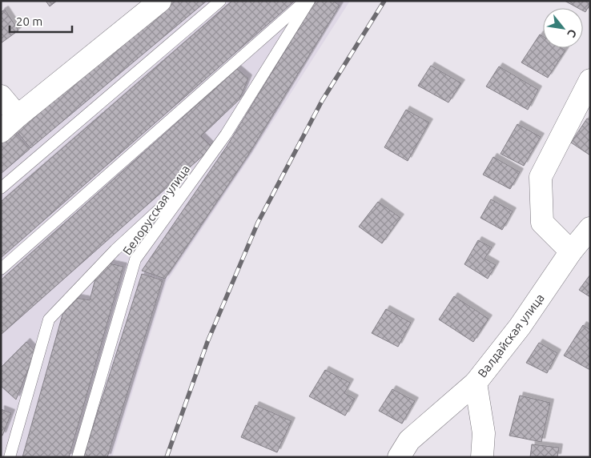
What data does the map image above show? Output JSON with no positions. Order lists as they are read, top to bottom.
{
  "streets": {
    "street": ["Валдайская улица"],
    "lane": ["Белорусская улица"]
  },
  "scale_bar": "20 m",
  "north": "bottom right"
}
